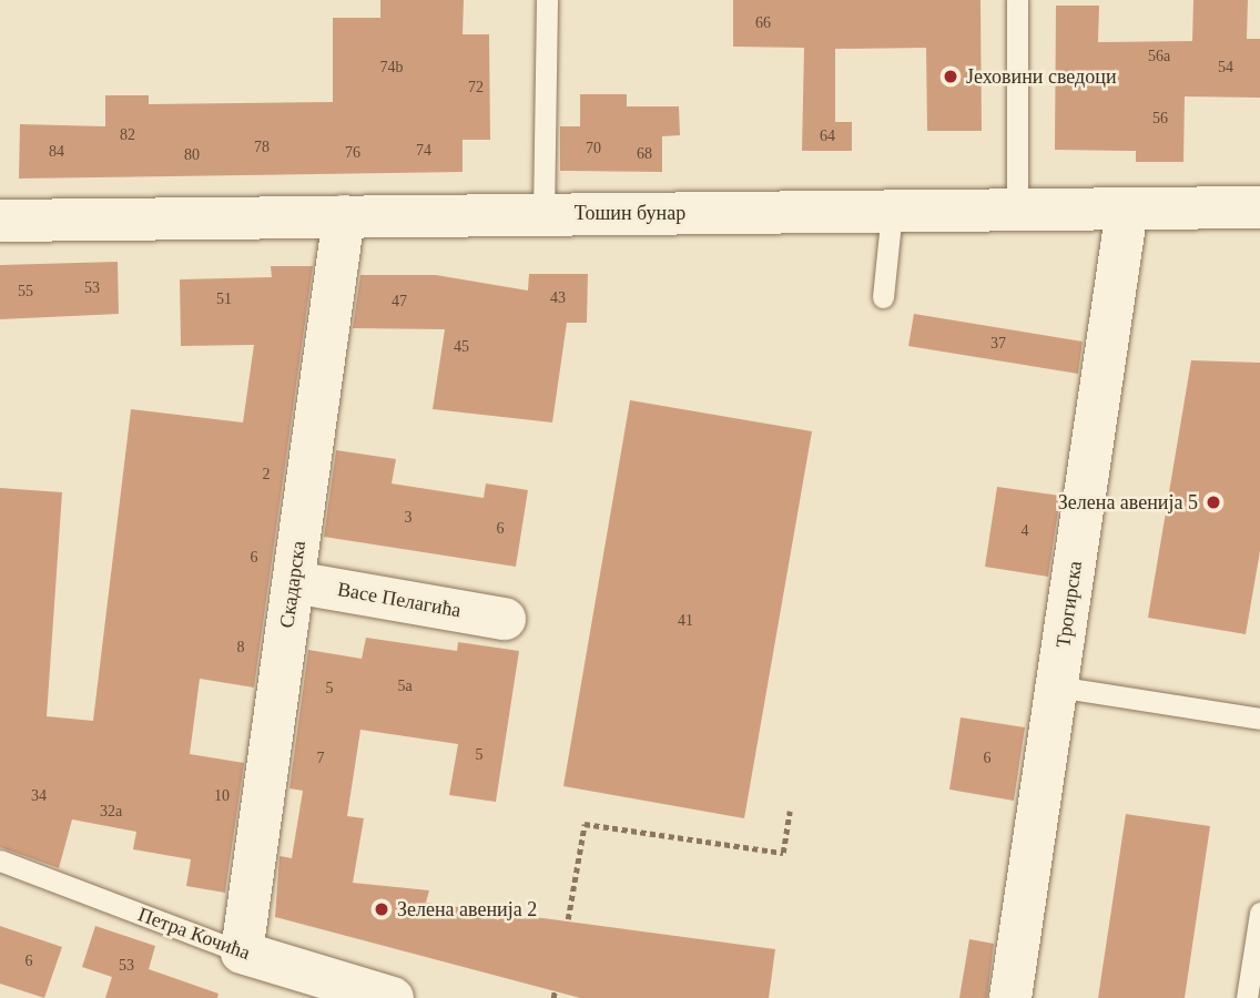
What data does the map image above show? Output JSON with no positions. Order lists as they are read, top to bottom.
{
  "streets": {
    "street": [
      "Тошин бунар",
      "Скадарска",
      "Васе Пелагића",
      "Трогирска",
      "Петра Кочића"
    ]
  },
  "crossings": [
    ["Тошин бунар", "Скадарска"],
    ["Тошин бунар", "Трогирска"],
    ["Скадарска", "Васе Пелагића"],
    ["Скадарска", "Петра Кочића"]
  ],
  "places": ["Јеховини сведоци", "Зелена авенија 5", "Зелена авенија 2"],
  "house_numbers": [
    "66",
    "56a",
    "74b",
    "54",
    "72",
    "56",
    "82",
    "64",
    "78",
    "70",
    "74",
    "84",
    "76",
    "68",
    "80",
    "53",
    "55",
    "43",
    "51",
    "47",
    "37",
    "45",
    "2",
    "3",
    "6",
    "4",
    "6",
    "41",
    "8",
    "5a",
    "5",
    "5",
    "7",
    "6",
    "34",
    "10",
    "32a",
    "6",
    "53"
  ]
}
